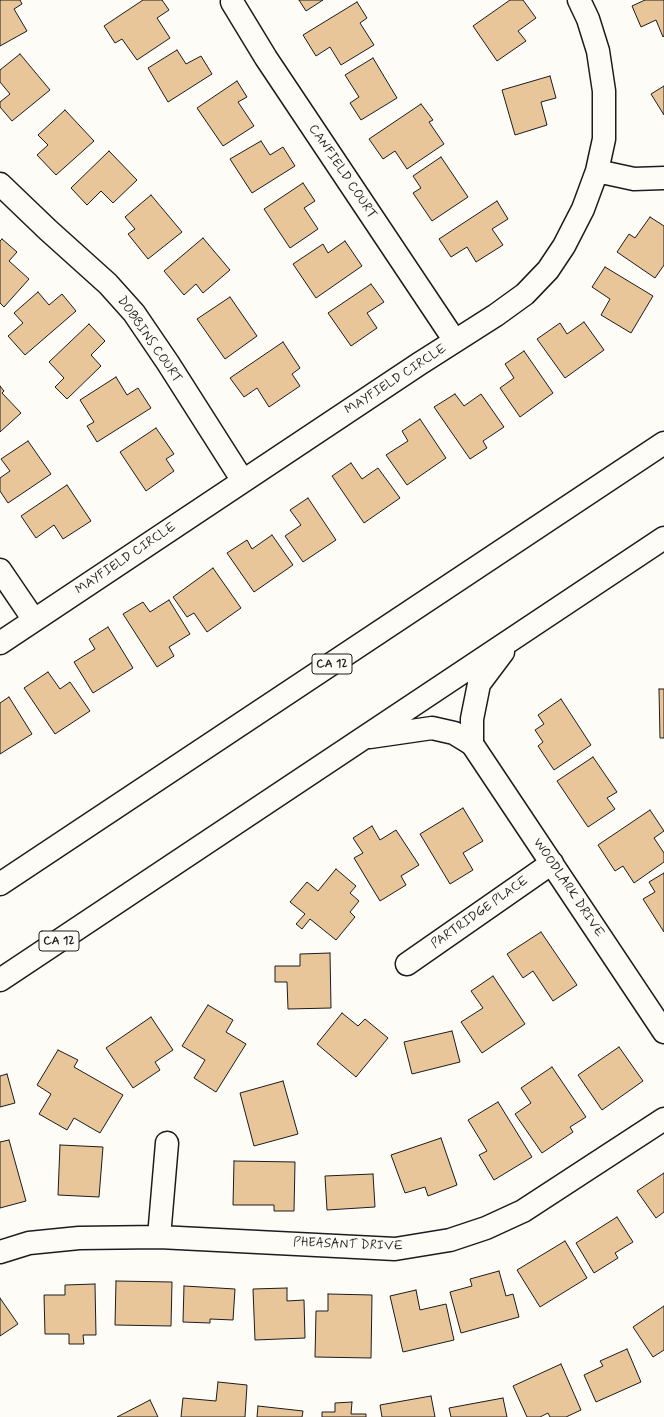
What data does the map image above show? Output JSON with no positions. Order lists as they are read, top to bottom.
{
  "streets": {
    "main road": [
      "CANFIELD COURT",
      "DOBBINS COURT",
      "MAYFIELD CIRCLE",
      "CA 12",
      "WOODLARK DRIVE",
      "PARTRIDGE PLACE",
      "PHEASANT DRIVE"
    ]
  },
  "crossings": [
    ["CANFIELD COURT", "MAYFIELD CIRCLE"],
    ["DOBBINS COURT", "MAYFIELD CIRCLE"],
    ["WOODLARK DRIVE", "PARTRIDGE PLACE"]
  ]
}
